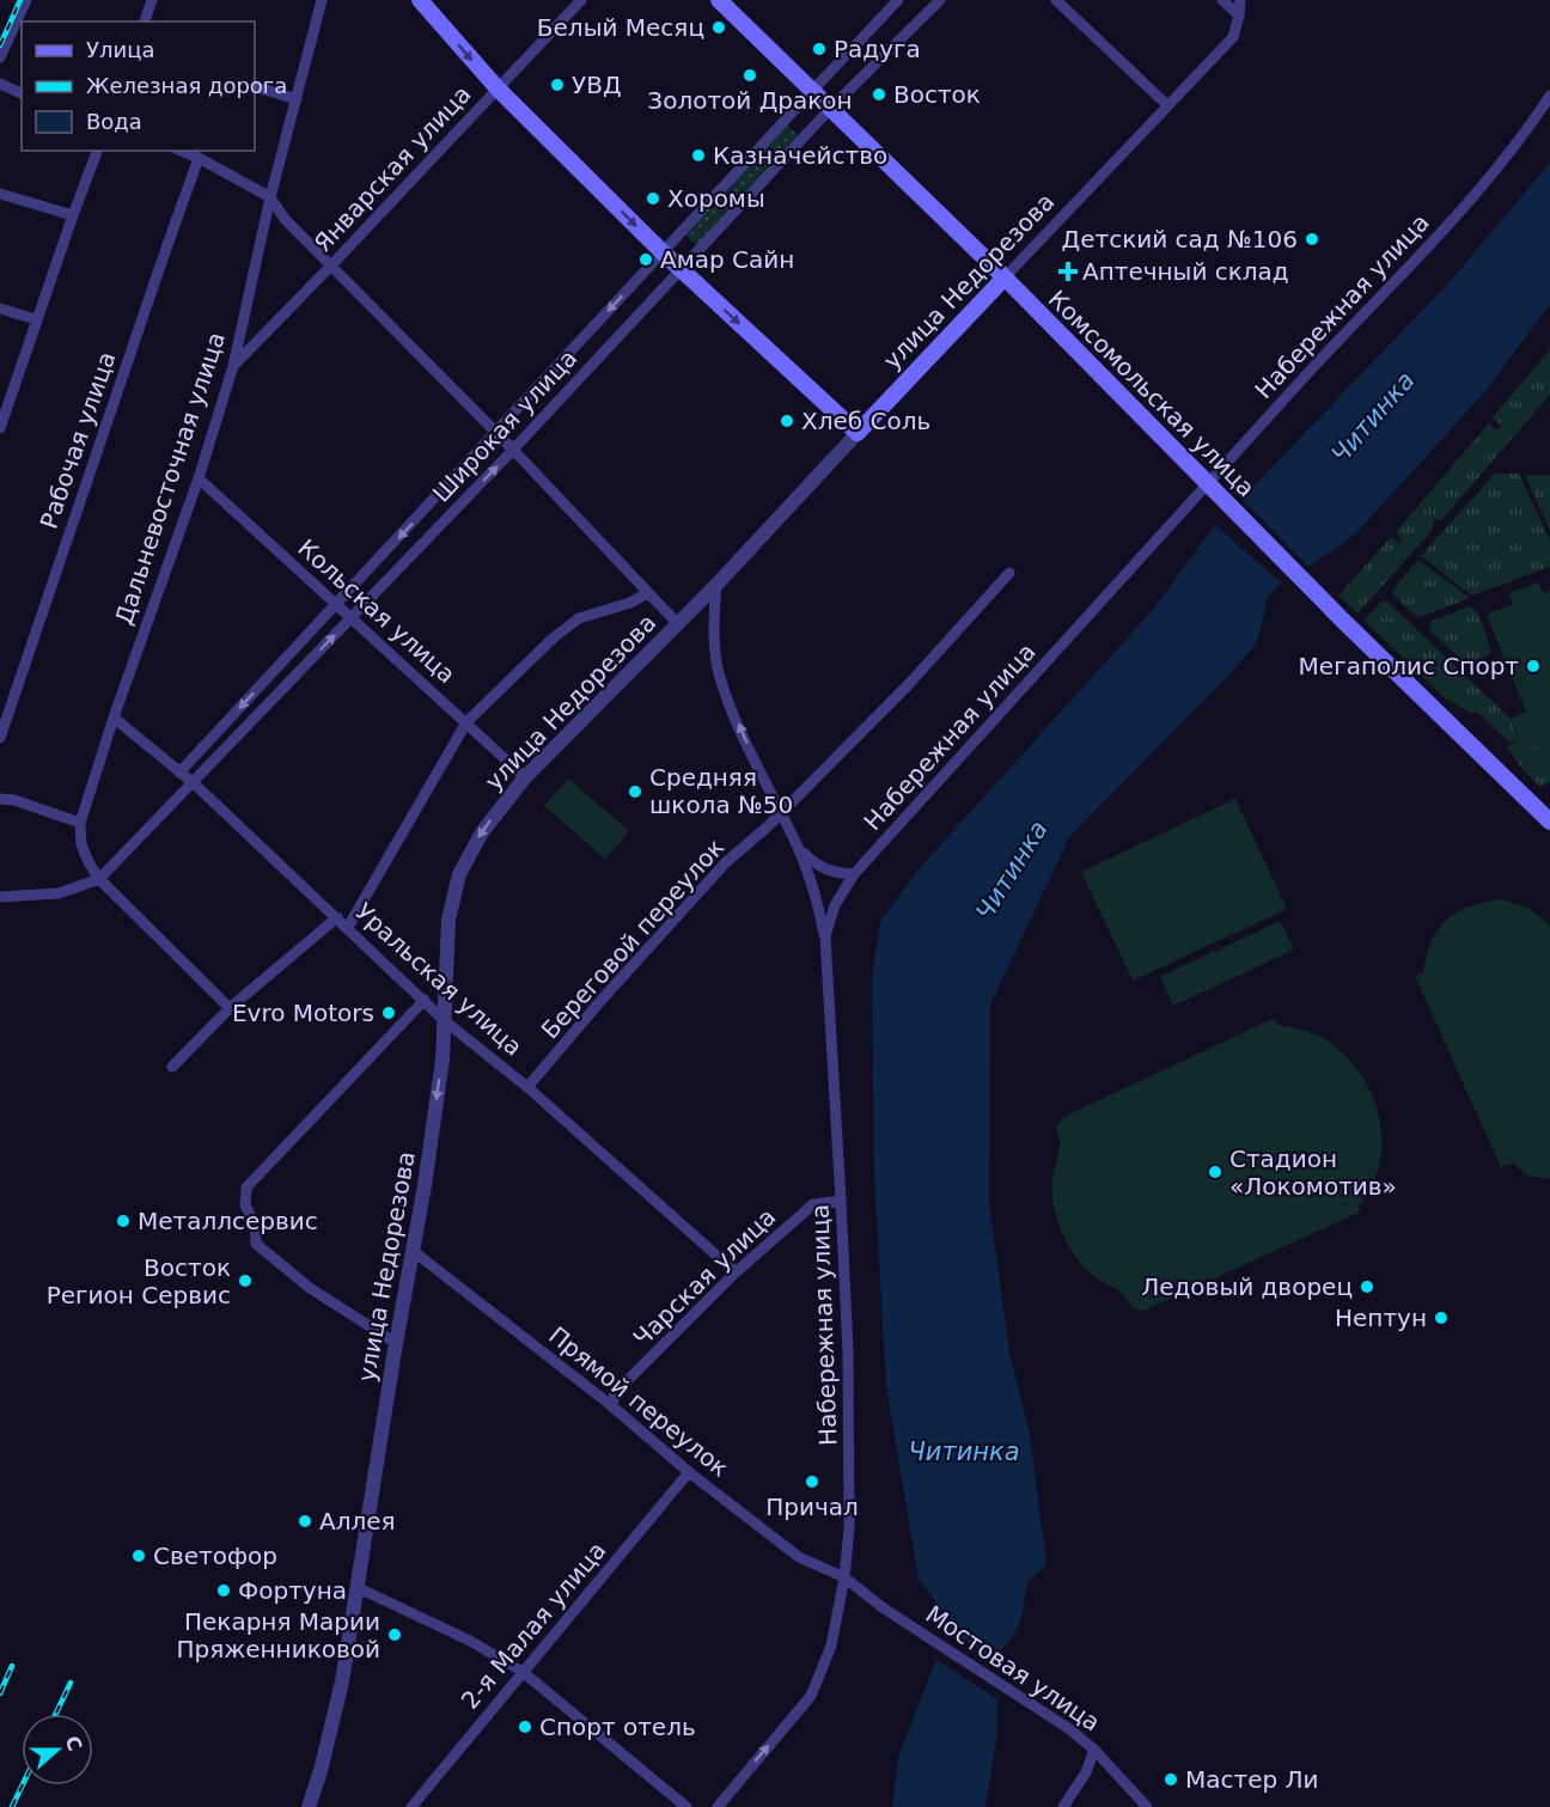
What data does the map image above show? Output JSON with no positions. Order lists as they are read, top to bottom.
{
  "streets": {
    "main road": ["улица Недорезова", "Комсомольская улица"],
    "street": [
      "Январская улица",
      "Набережная улица",
      "Широкая улица",
      "Рабочая улица",
      "Дальневосточная улица",
      "Кольская улица",
      "Береговой переулок",
      "Уральская улица",
      "Чарская улица",
      "Прямой переулок",
      "2-я Малая улица",
      "Мостовая улица"
    ]
  },
  "crossings": [
    ["Январская улица", "Дальневосточная улица"],
    ["улица Недорезова", "Комсомольская улица"],
    ["улица Недорезова", "Кольская улица"],
    ["улица Недорезова", "Уральская улица"],
    ["улица Недорезова", "Прямой переулок"],
    ["Набережная улица", "Комсомольская улица"],
    ["Набережная улица", "Чарская улица"],
    ["Набережная улица", "Прямой переулок"],
    ["Набережная улица", "Мостовая улица"],
    ["Комсомольская улица", "Широкая улица"],
    ["Широкая улица", "Дальневосточная улица"],
    ["Широкая улица", "Кольская улица"],
    ["Широкая улица", "Уральская улица"],
    ["Дальневосточная улица", "Кольская улица"],
    ["Дальневосточная улица", "Уральская улица"],
    ["Береговой переулок", "Уральская улица"],
    ["Уральская улица", "Чарская улица"],
    ["Чарская улица", "Прямой переулок"],
    ["Прямой переулок", "2-я Малая улица"],
    ["Прямой переулок", "Мостовая улица"]
  ],
  "water": ["Читинка"],
  "places": {
    "other": [
      "Белый Месяц",
      "Радуга",
      "Золотой Дракон",
      "УВД",
      "Восток",
      "Казначейство",
      "Хоромы",
      "Детский сад №106",
      "Амар Сайн",
      "Хлеб Соль",
      "Мегаполис Спорт",
      "Средняя школа №50",
      "Evro Motors",
      "Стадион «Локомотив»",
      "Металлсервис",
      "Восток Регион Сервис",
      "Ледовый дворец",
      "Нептун",
      "Причал",
      "Аллея",
      "Светофор",
      "Фортуна",
      "Пекарня Марии Пряженниковой",
      "Спорт отель",
      "Мастер Ли"
    ],
    "health": ["Аптечный склад"]
  },
  "legend": ["Улица", "Железная дорога", "Вода"],
  "north": "right"
}
